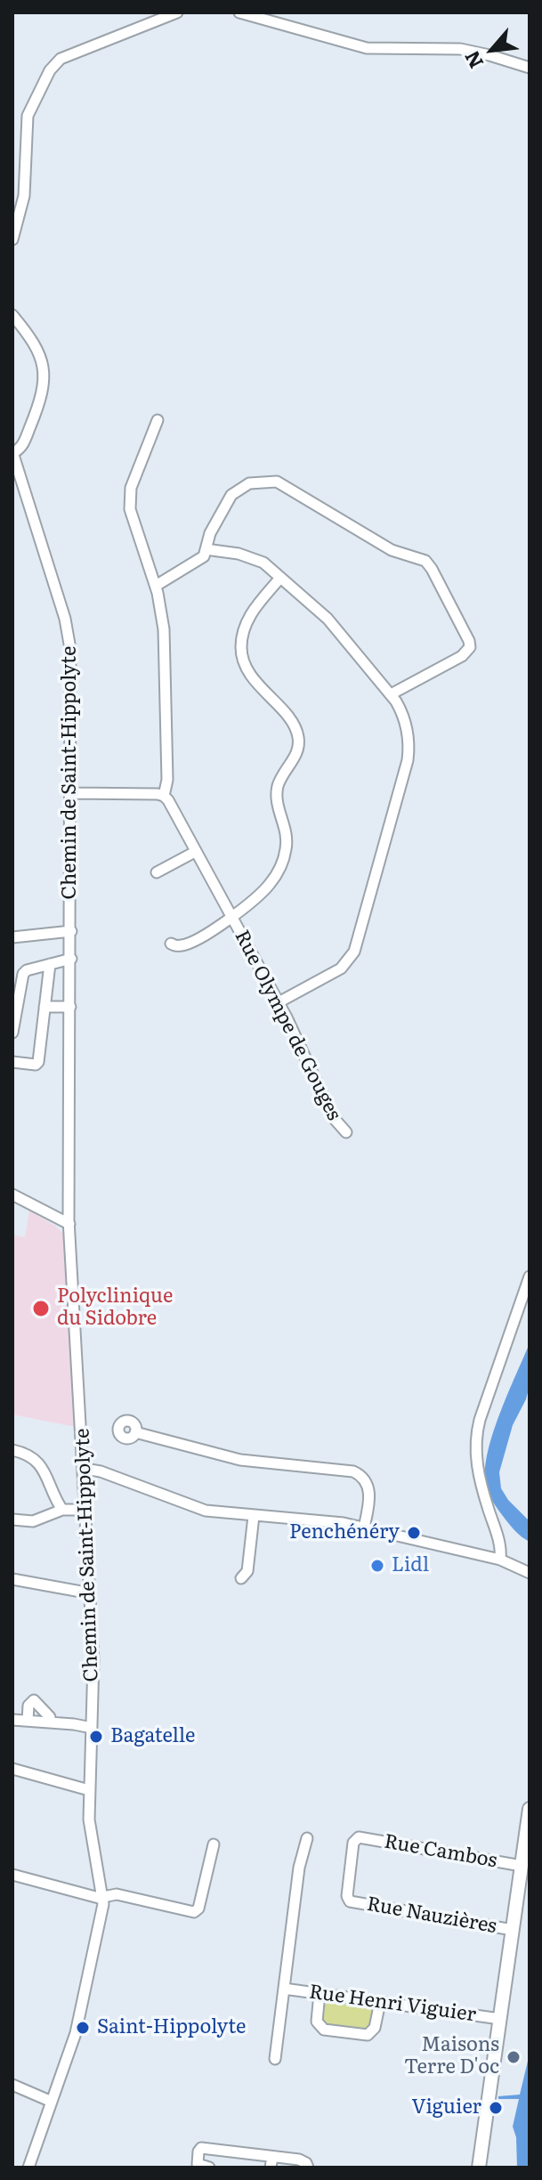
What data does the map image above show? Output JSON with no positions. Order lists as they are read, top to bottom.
{
  "streets": {
    "street": [
      "Chemin de Saint-Hippolyte",
      "Rue Olympe de Gouges",
      "Rue Cambos",
      "Rue Nauzières",
      "Rue Henri Viguier"
    ]
  },
  "crossings": [
    ["Rue Cambos", "Rue Nauzières"]
  ],
  "places": [
    "Polyclinique du Sidobre",
    "Penchénéry",
    "Lidl",
    "Bagatelle",
    "Saint-Hippolyte",
    "Maisons Terre D'oc",
    "Viguier"
  ],
  "north": "bottom left"
}
